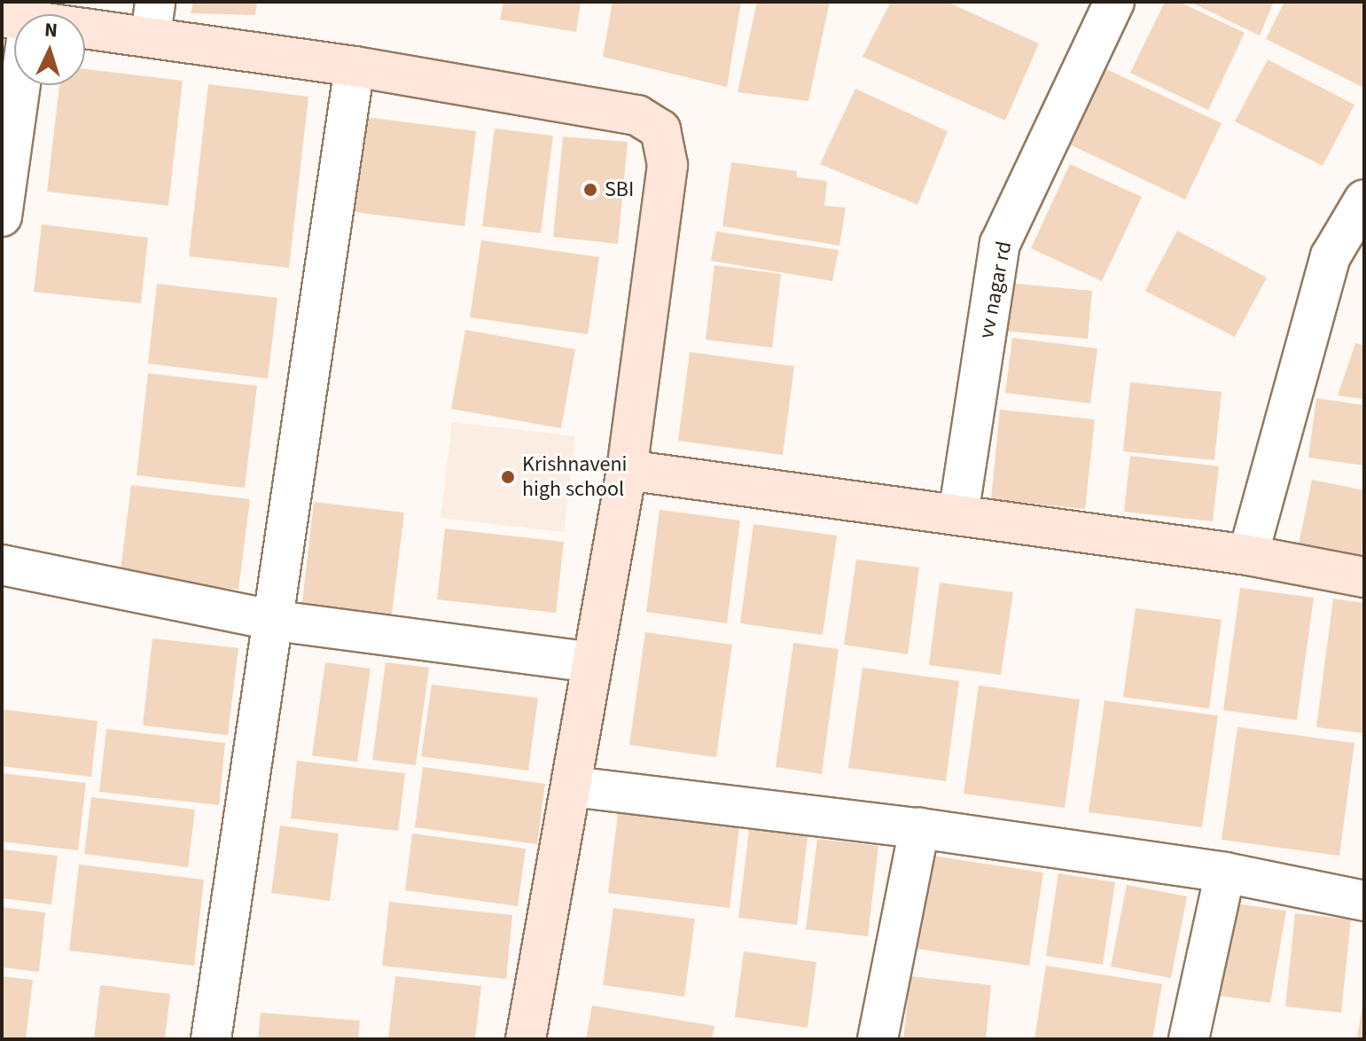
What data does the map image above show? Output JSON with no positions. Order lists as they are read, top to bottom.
{
  "streets": {
    "street": ["vv nagar rd"]
  },
  "places": ["SBI", "Krishnaveni high school"],
  "north": "top"
}
